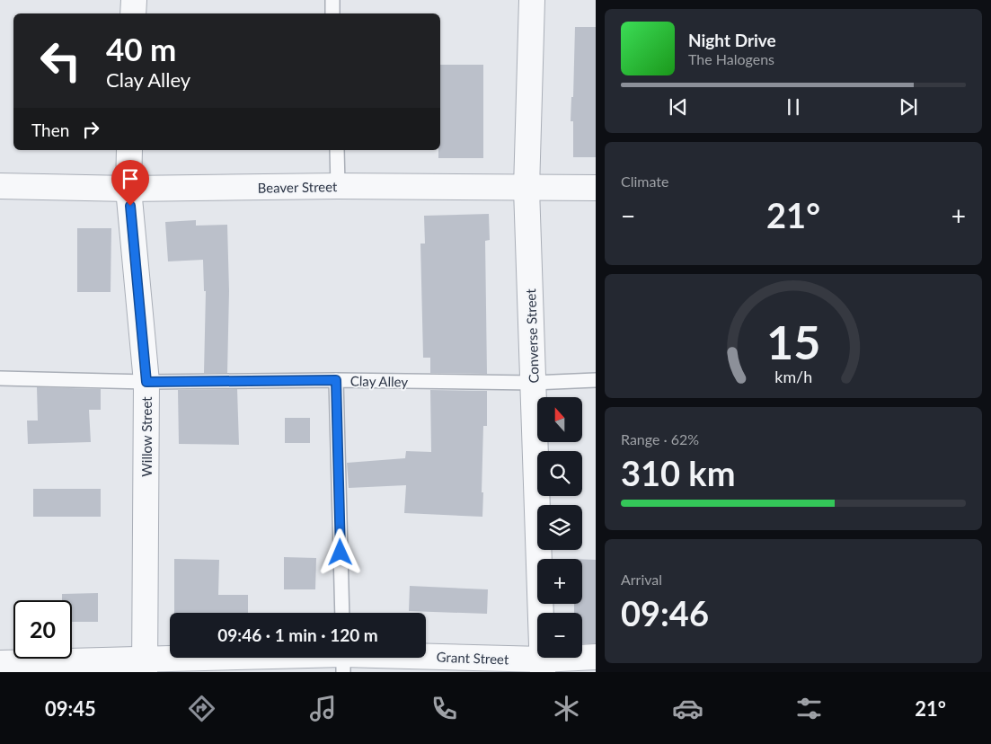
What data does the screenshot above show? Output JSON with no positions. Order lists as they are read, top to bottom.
{
  "streets": {
    "street": [
      "Beaver Street",
      "Converse Street",
      "Willow Street",
      "Grant Street"
    ],
    "lane": ["Clay Alley"]
  },
  "crossings": [
    ["Beaver Street", "Converse Street"],
    ["Beaver Street", "Willow Street"],
    ["Converse Street", "Clay Alley"],
    ["Converse Street", "Grant Street"],
    ["Clay Alley", "Willow Street"],
    ["Willow Street", "Grant Street"]
  ],
  "north": "top",
  "page": {
    "turn": ["40 m", "Clay Alley"],
    "song": ["Night Drive", "The Halogens"],
    "then": "Then",
    "tile": [
      "Climate",
      ["Range · 62%", "310 km"],
      ["Arrival", "09:46"]
    ],
    "heat": ["−", "21°", "+"],
    "map_buttons": ["+", "−"],
    "limit": "20",
    "trip": "09:46 · 1 min · 120 m",
    "tabs": ["09:45", "21°"],
    "gauge": ["15", "km/h"]
  }
}
